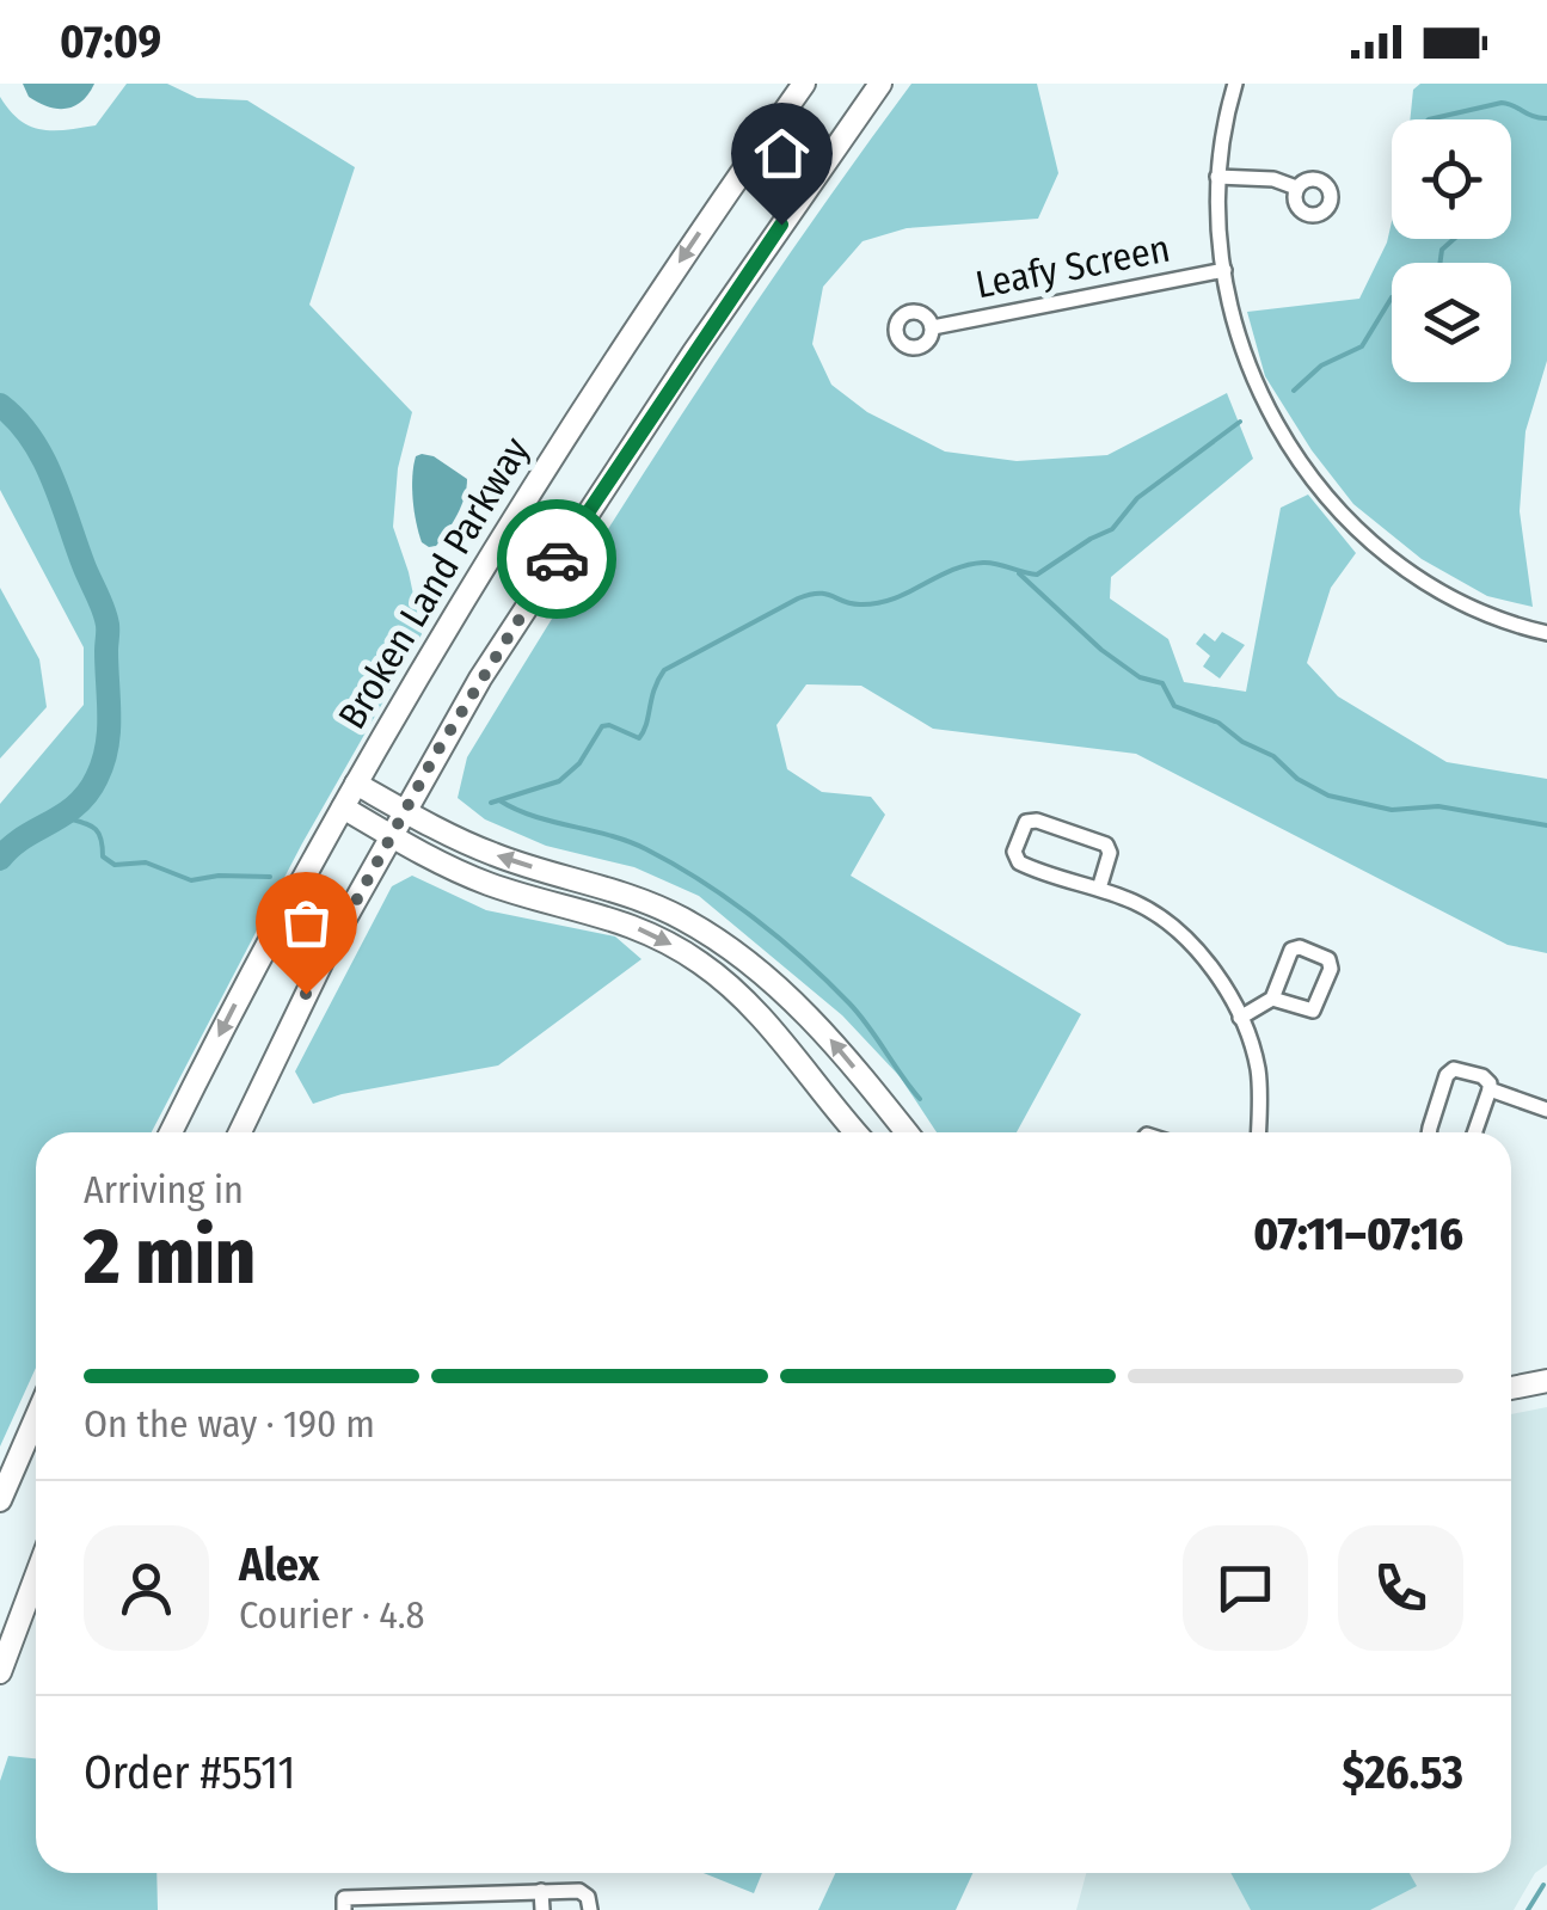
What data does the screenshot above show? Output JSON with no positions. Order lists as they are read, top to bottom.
{
  "streets": {
    "main road": ["Broken Land Parkway"],
    "street": ["Leafy Screen"]
  },
  "page": {
    "status": "07:09",
    "heading": ["2 min", "Arriving in", "07:11–07:16"],
    "panel": [
      "Alex",
      "Courier · 4.8",
      "Order #5511",
      "$26.53"
    ],
    "bar": "On the way · 190 m"
  }
}
